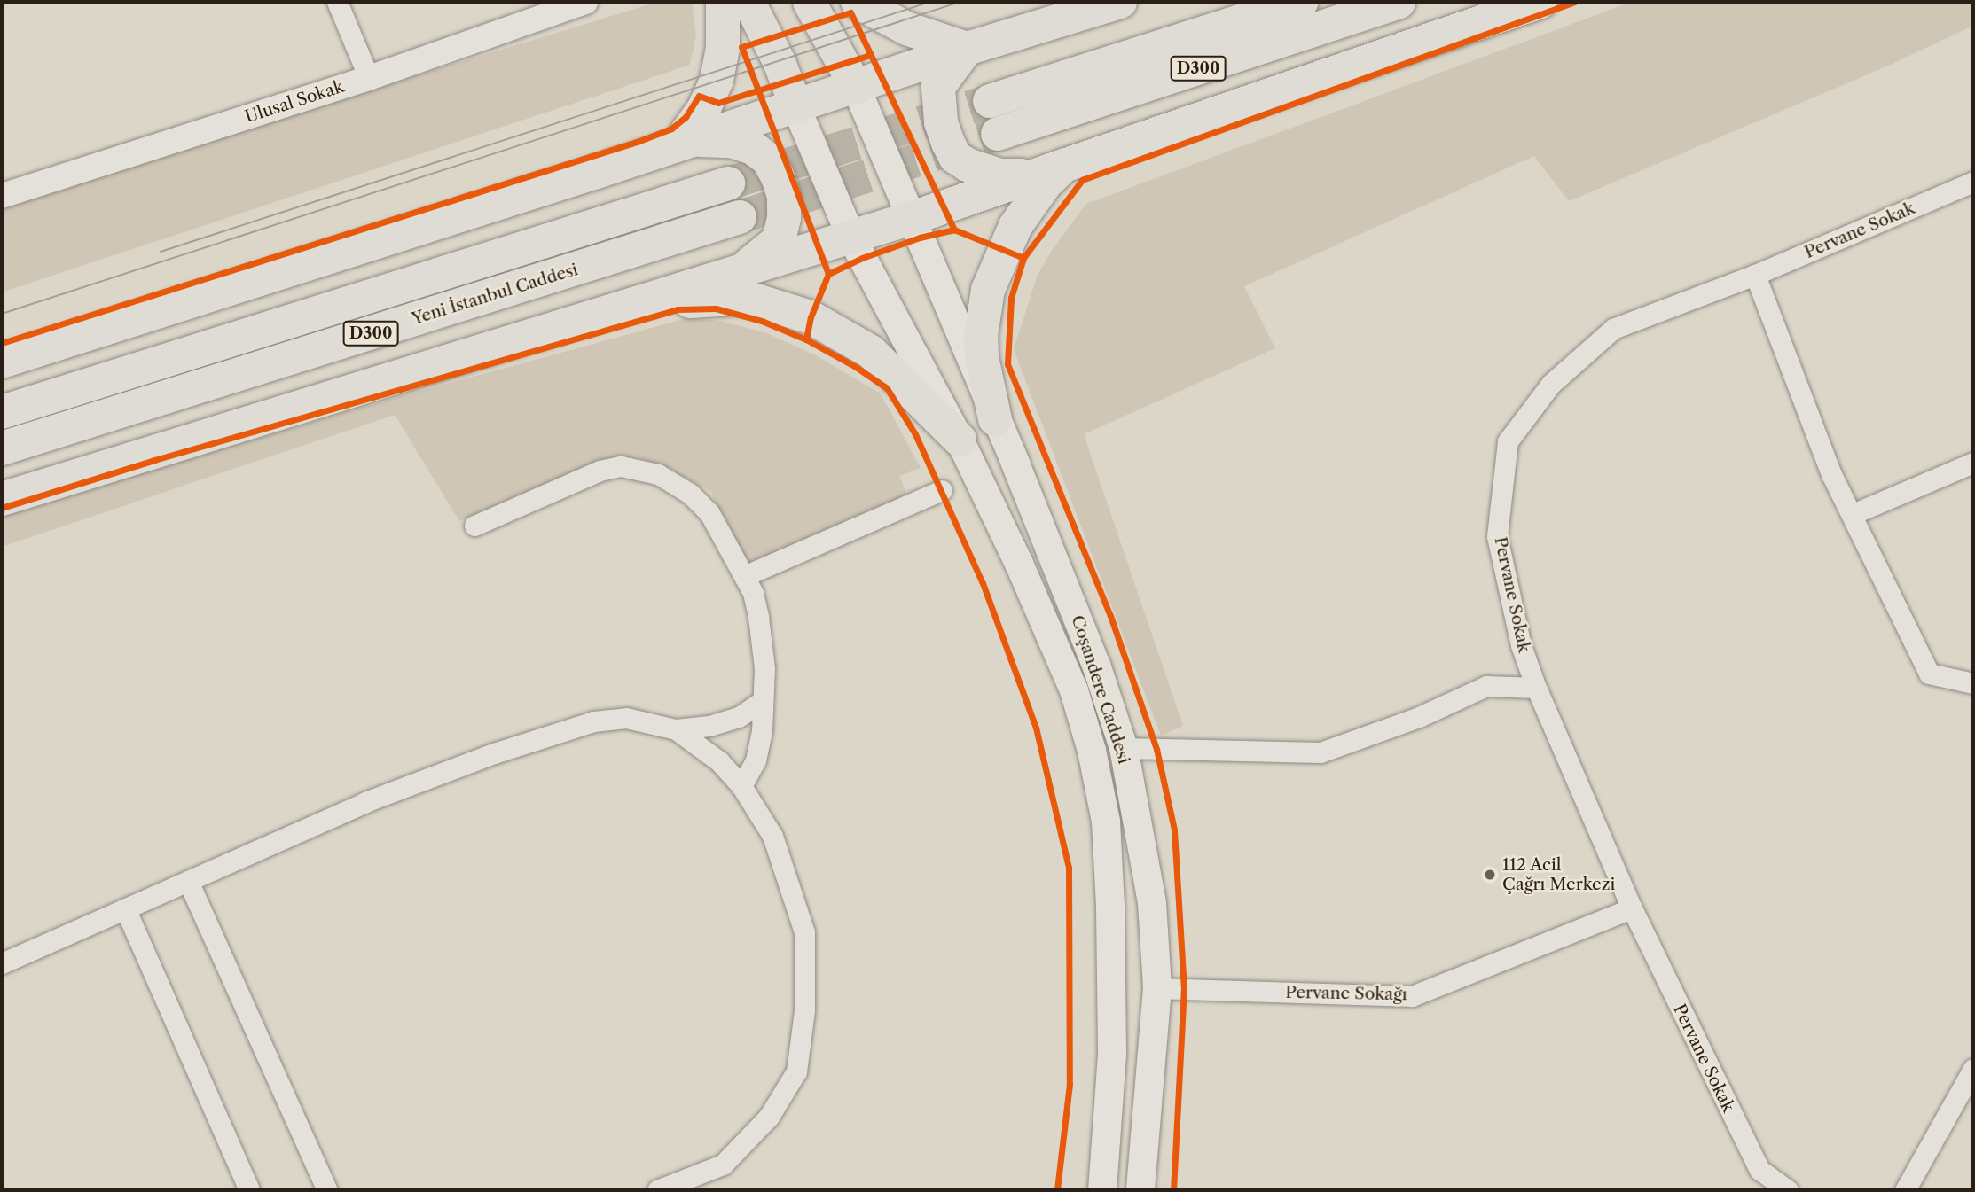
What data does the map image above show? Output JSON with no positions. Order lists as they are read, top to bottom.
{
  "streets": {
    "highway": ["D300", "Yeni İstanbul Caddesi"],
    "main road": ["Coşandere Caddesi"],
    "street": ["Ulusal Sokak", "Pervane Sokak", "Pervane Sokağı"]
  },
  "crossings": [
    ["Pervane Sokak", "Pervane Sokağı"],
    ["Coşandere Caddesi", "Pervane Sokağı"]
  ],
  "places": ["112 Acil Çağrı Merkezi"]
}
